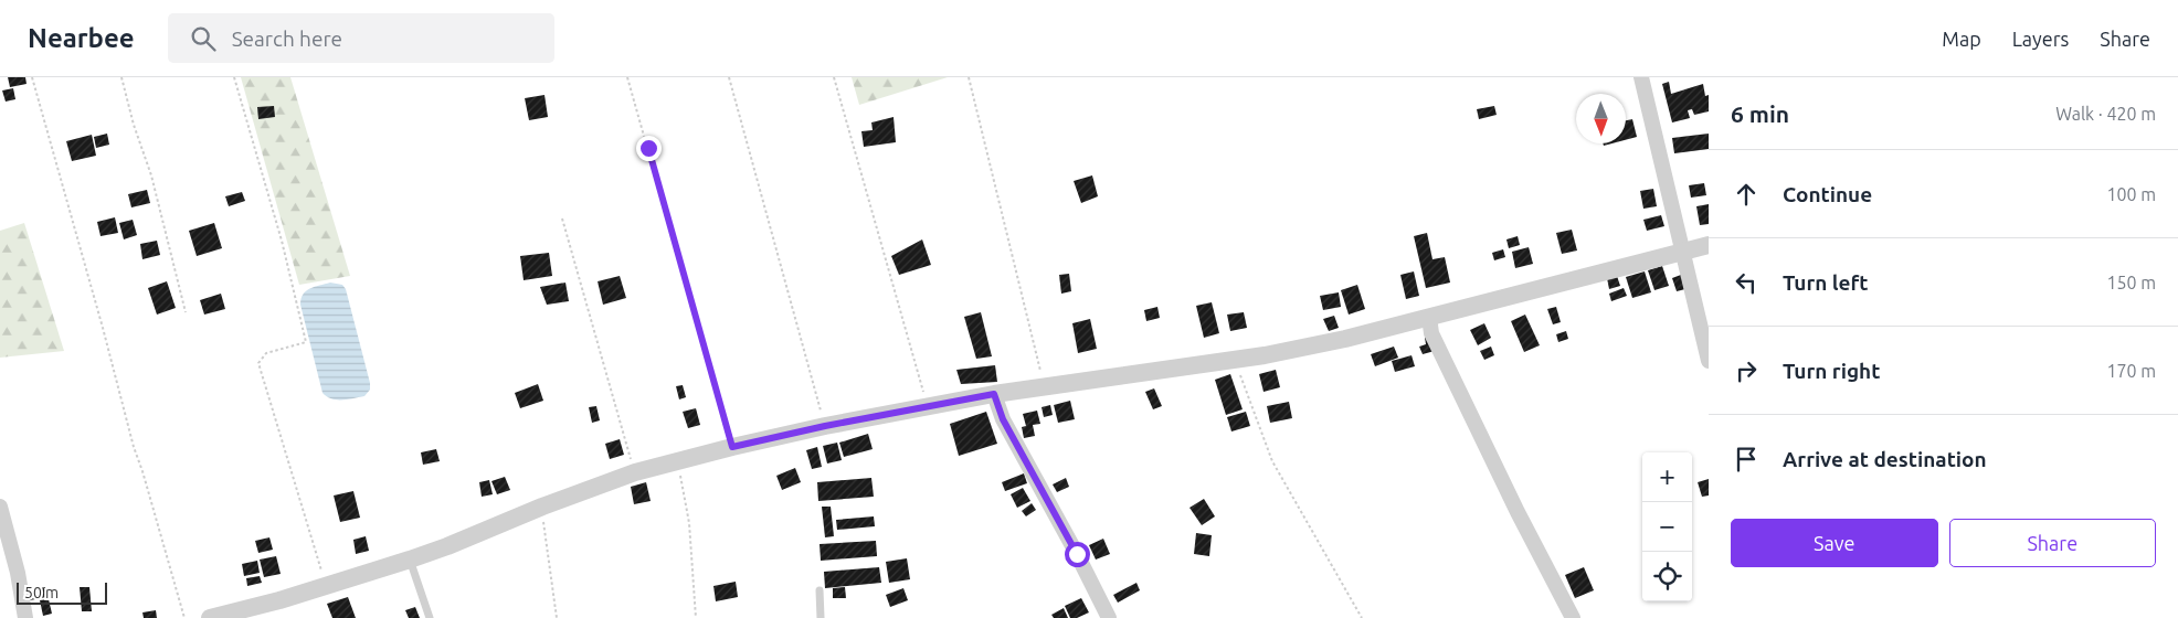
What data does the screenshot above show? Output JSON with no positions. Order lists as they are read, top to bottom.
{
  "scale_bar": "50 m",
  "north": "bottom",
  "page": {
    "header": "Nearbee",
    "search": "Search here",
    "nav": ["Map", "Layers", "Share"],
    "heading": ["6 min", "Walk · 420 m"],
    "list": [
      ["Continue", "100 m"],
      ["Turn left", "150 m"],
      ["Turn right", "170 m"],
      "Arrive at destination"
    ],
    "map_buttons": ["+", "−"],
    "buttons": ["Save", "Share"],
    "scale": "50 m"
  }
}
